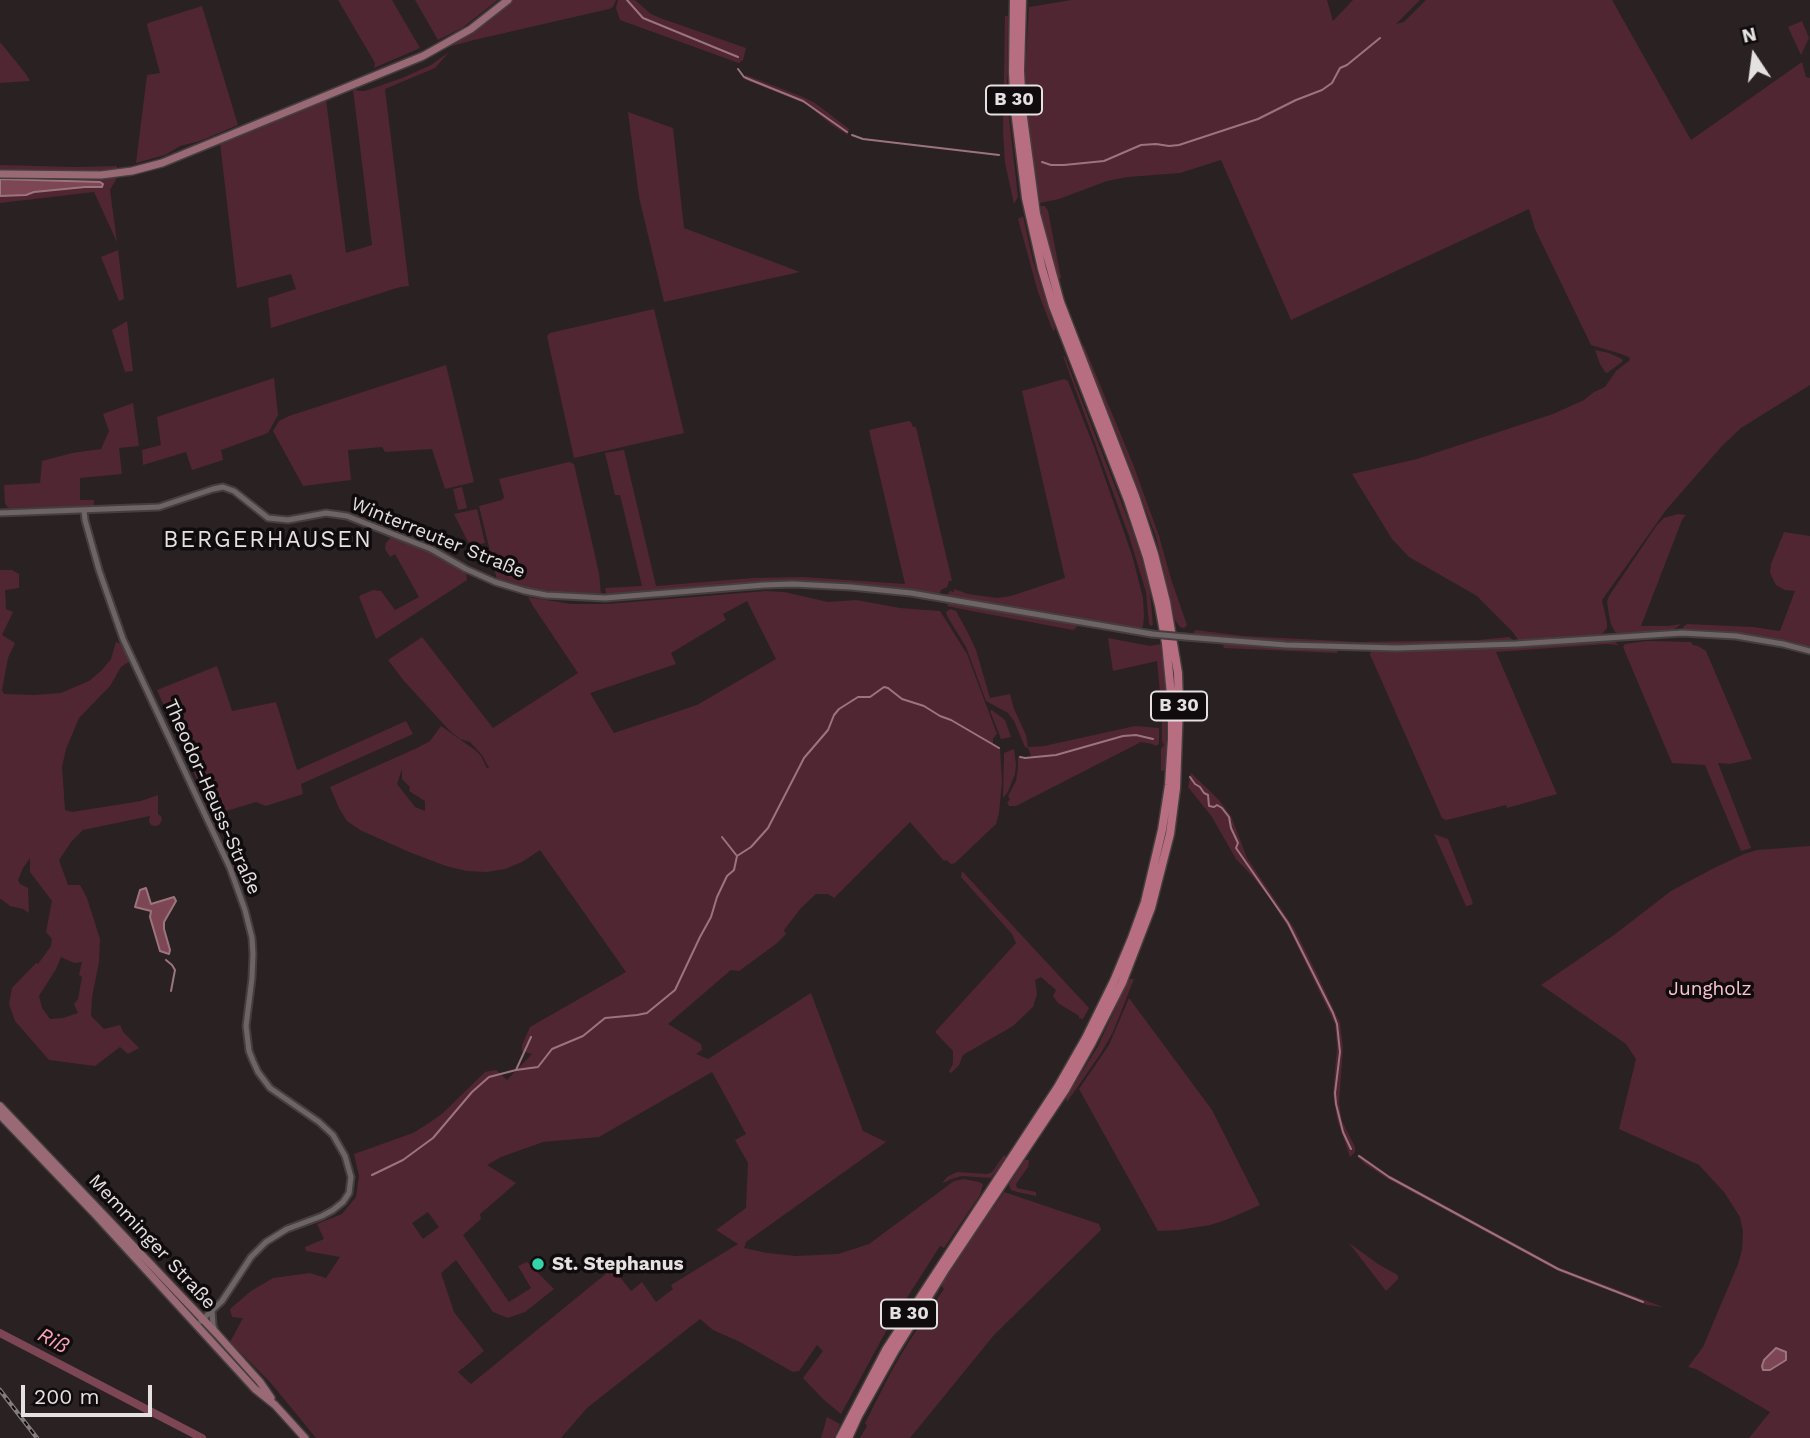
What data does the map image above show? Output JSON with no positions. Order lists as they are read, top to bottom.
{
  "streets": {
    "highway": ["B 30"],
    "main road": ["Memminger Straße"],
    "street": ["Winterreuter Straße", "Theodor-Heuss-Straße"]
  },
  "crossings": [
    ["Winterreuter Straße", "Theodor-Heuss-Straße"],
    ["Theodor-Heuss-Straße", "Memminger Straße"]
  ],
  "districts": ["BERGERHAUSEN"],
  "water": ["Riß"],
  "parks": ["Jungholz"],
  "places": ["St. Stephanus"],
  "scale_bar": "200 m",
  "north": "top"
}
